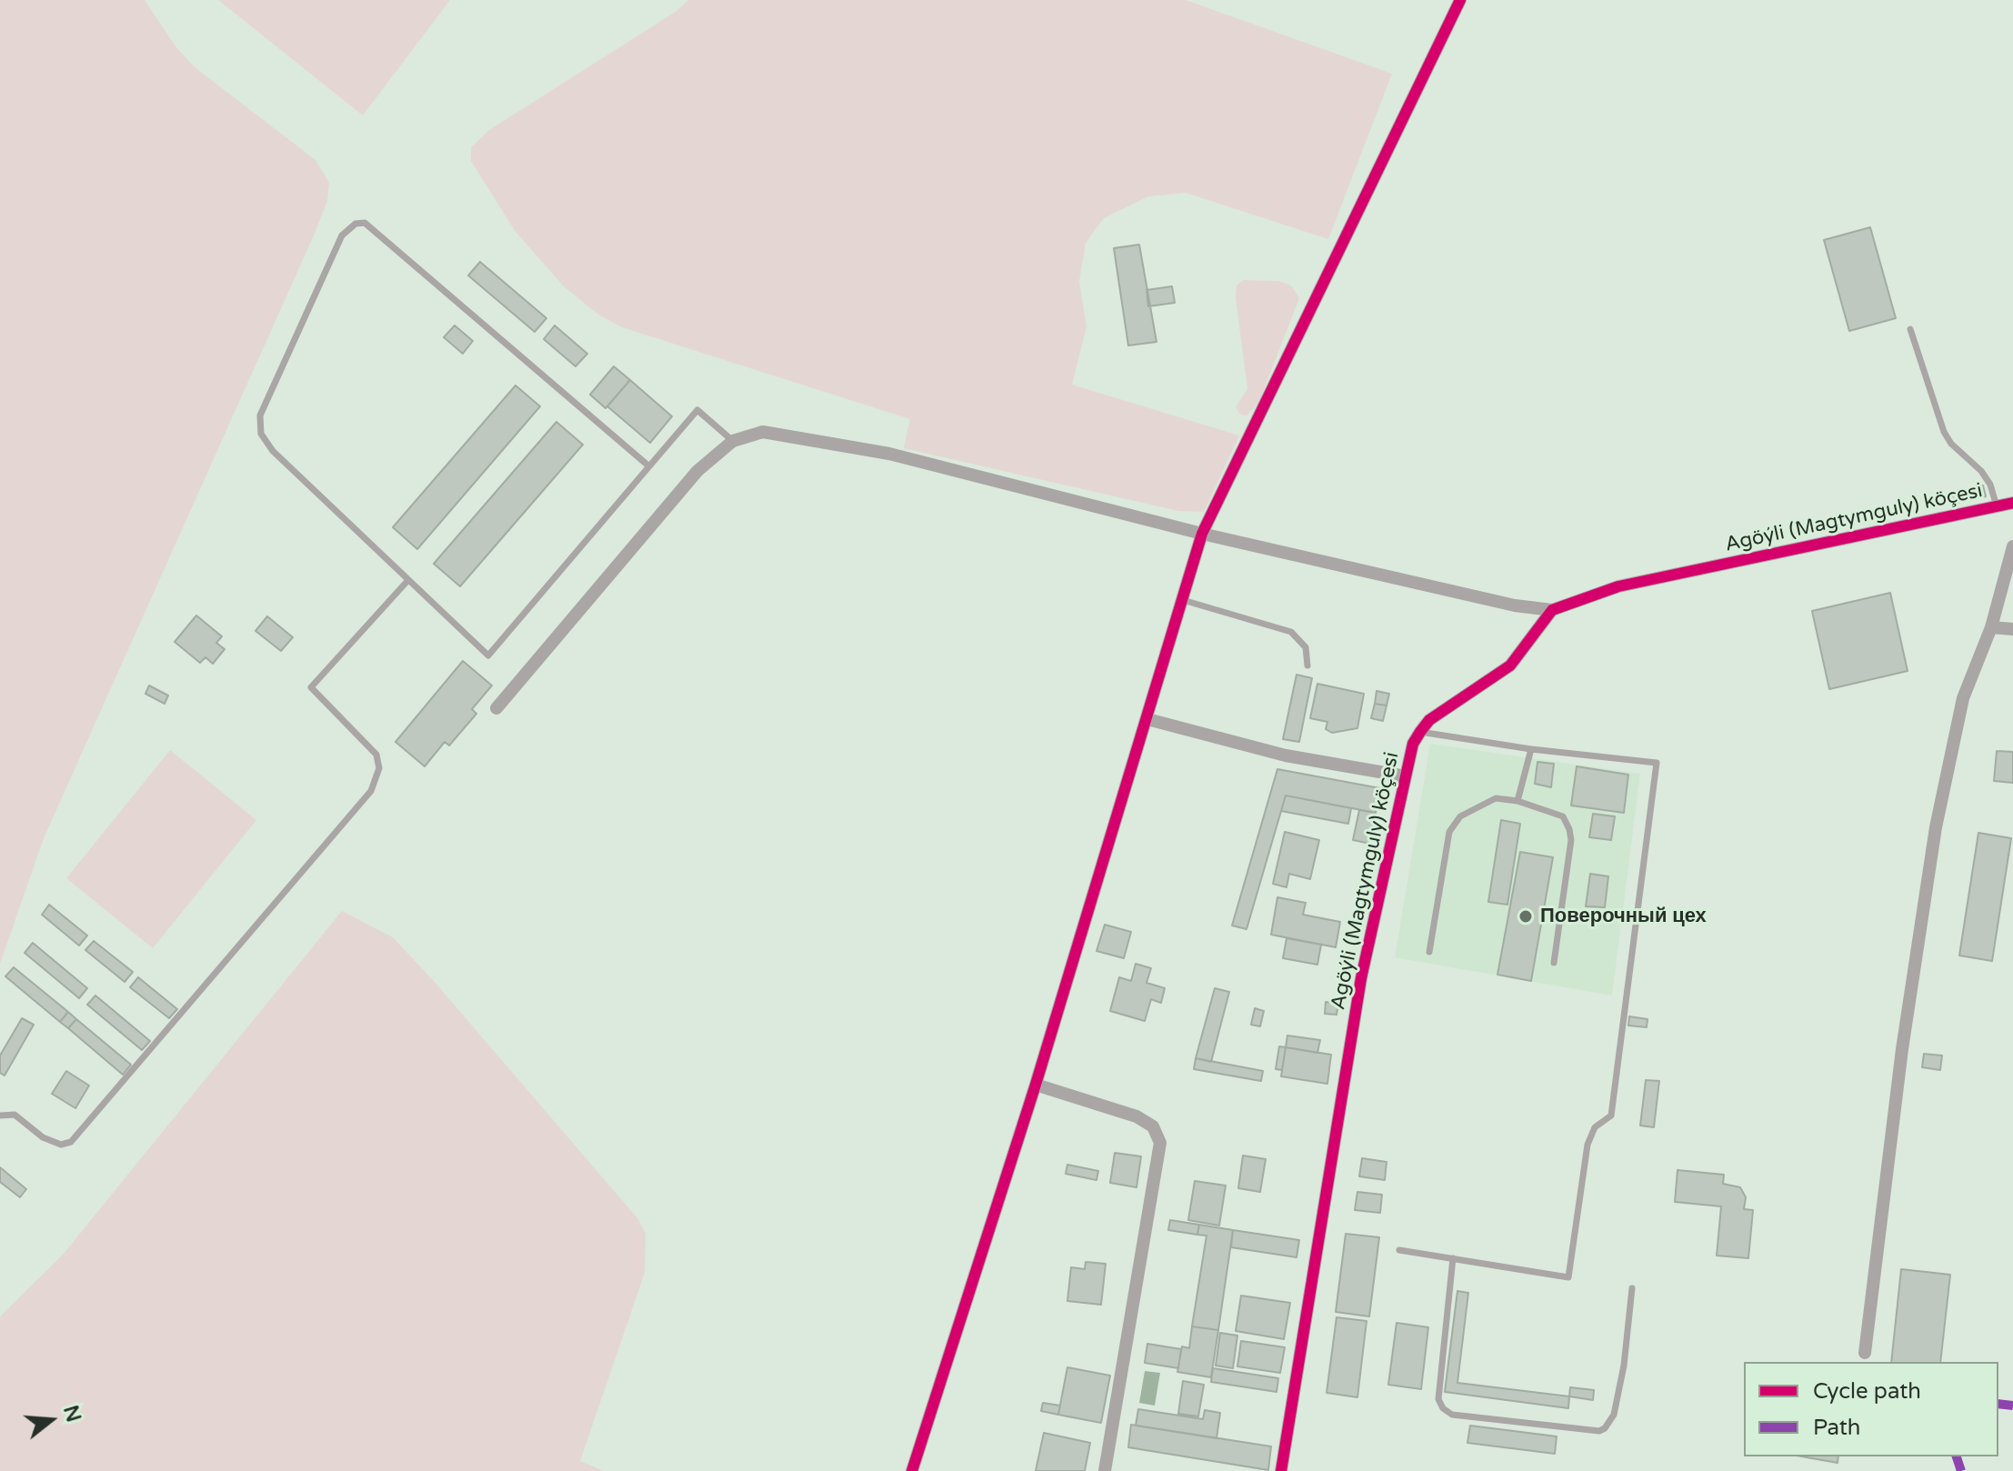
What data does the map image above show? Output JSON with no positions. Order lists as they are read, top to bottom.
{
  "streets": {
    "street": ["Agöýli (Magtymguly) köçesi"]
  },
  "places": ["Поверочный цех"],
  "legend": ["Cycle path", "Path"],
  "north": "right"
}
